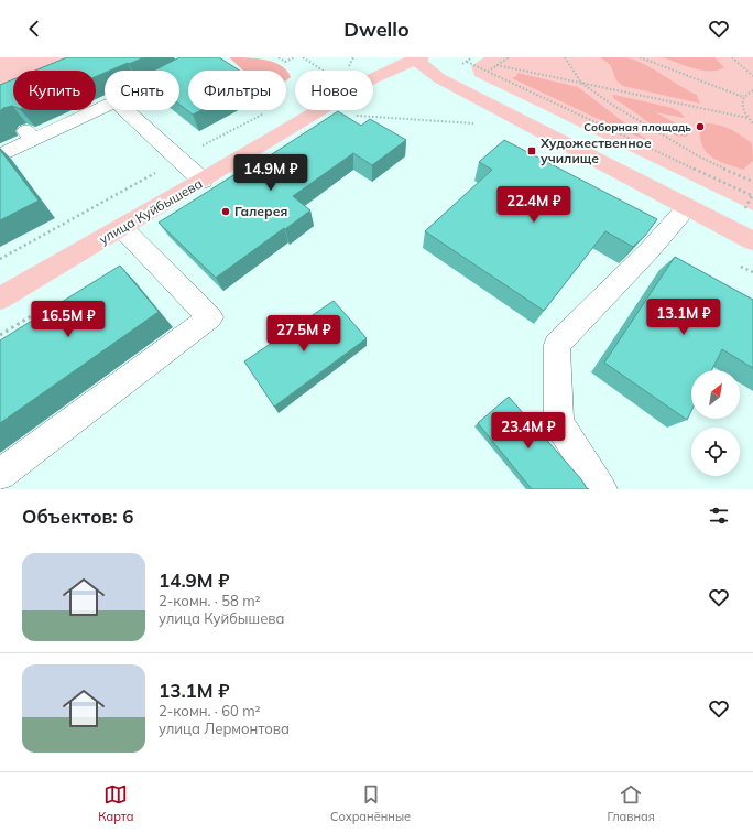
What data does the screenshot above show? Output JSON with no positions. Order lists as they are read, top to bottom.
{
  "streets": {
    "main road": ["улица Куйбышева"]
  },
  "places": {
    "other": ["Соборная площадь", "Галерея"],
    "transit": ["Художественное училище"]
  },
  "north": "top right",
  "page": {
    "header": "Dwello",
    "chip": [
      "Купить",
      "Снять",
      "Фильтры",
      "Новое"
    ],
    "price": [
      "14.9M ₽",
      "22.4M ₽",
      "13.1M ₽",
      "16.5M ₽",
      "27.5M ₽",
      "23.4M ₽"
    ],
    "heading": "Объектов: 6",
    "list": [
      {
        "name": "14.9M ₽",
        "note": "2-комн. · 58 m² · улица Куйбышева"
      },
      {
        "name": "13.1M ₽",
        "note": "2-комн. · 60 m² · улица Лермонтова"
      }
    ],
    "tabs": ["Карта", "Сохранённые", "Главная"]
  }
}
